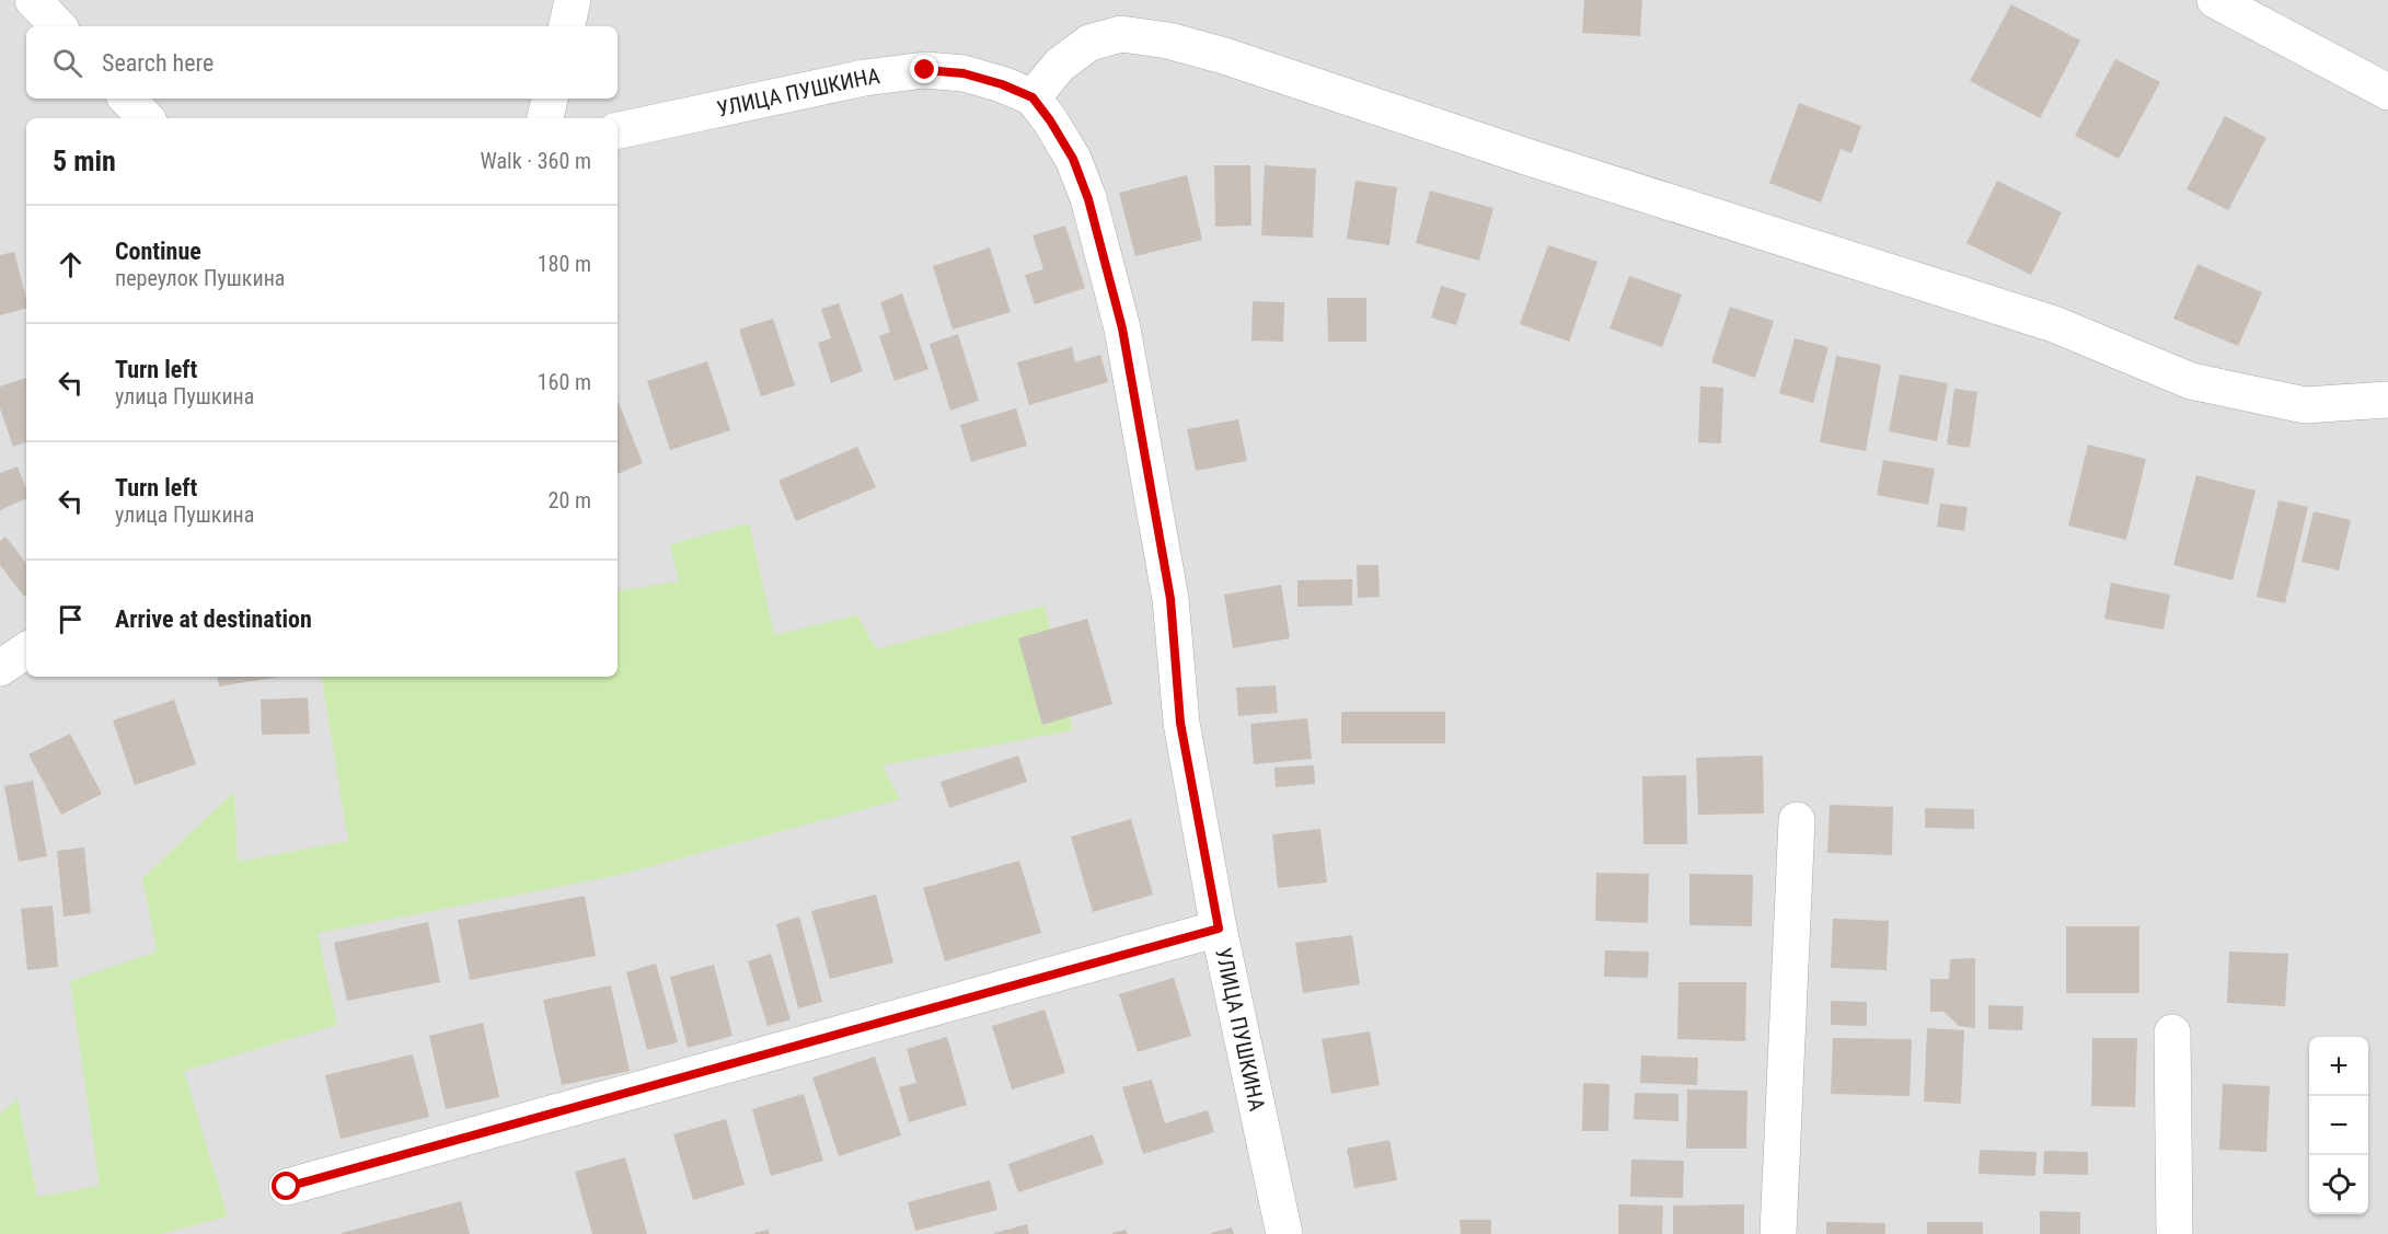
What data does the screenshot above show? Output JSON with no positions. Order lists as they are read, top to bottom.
{
  "streets": {
    "street": ["УЛИЦА ПУШКИНА"]
  },
  "page": {
    "search": "Search here",
    "heading": ["5 min", "Walk · 360 m"],
    "list": [
      ["Continue", "переулок Пушкина", "180 m"],
      ["Turn left", "улица Пушкина", "160 m"],
      ["Turn left", "улица Пушкина", "20 m"],
      "Arrive at destination"
    ],
    "map_buttons": ["+", "−"]
  }
}
